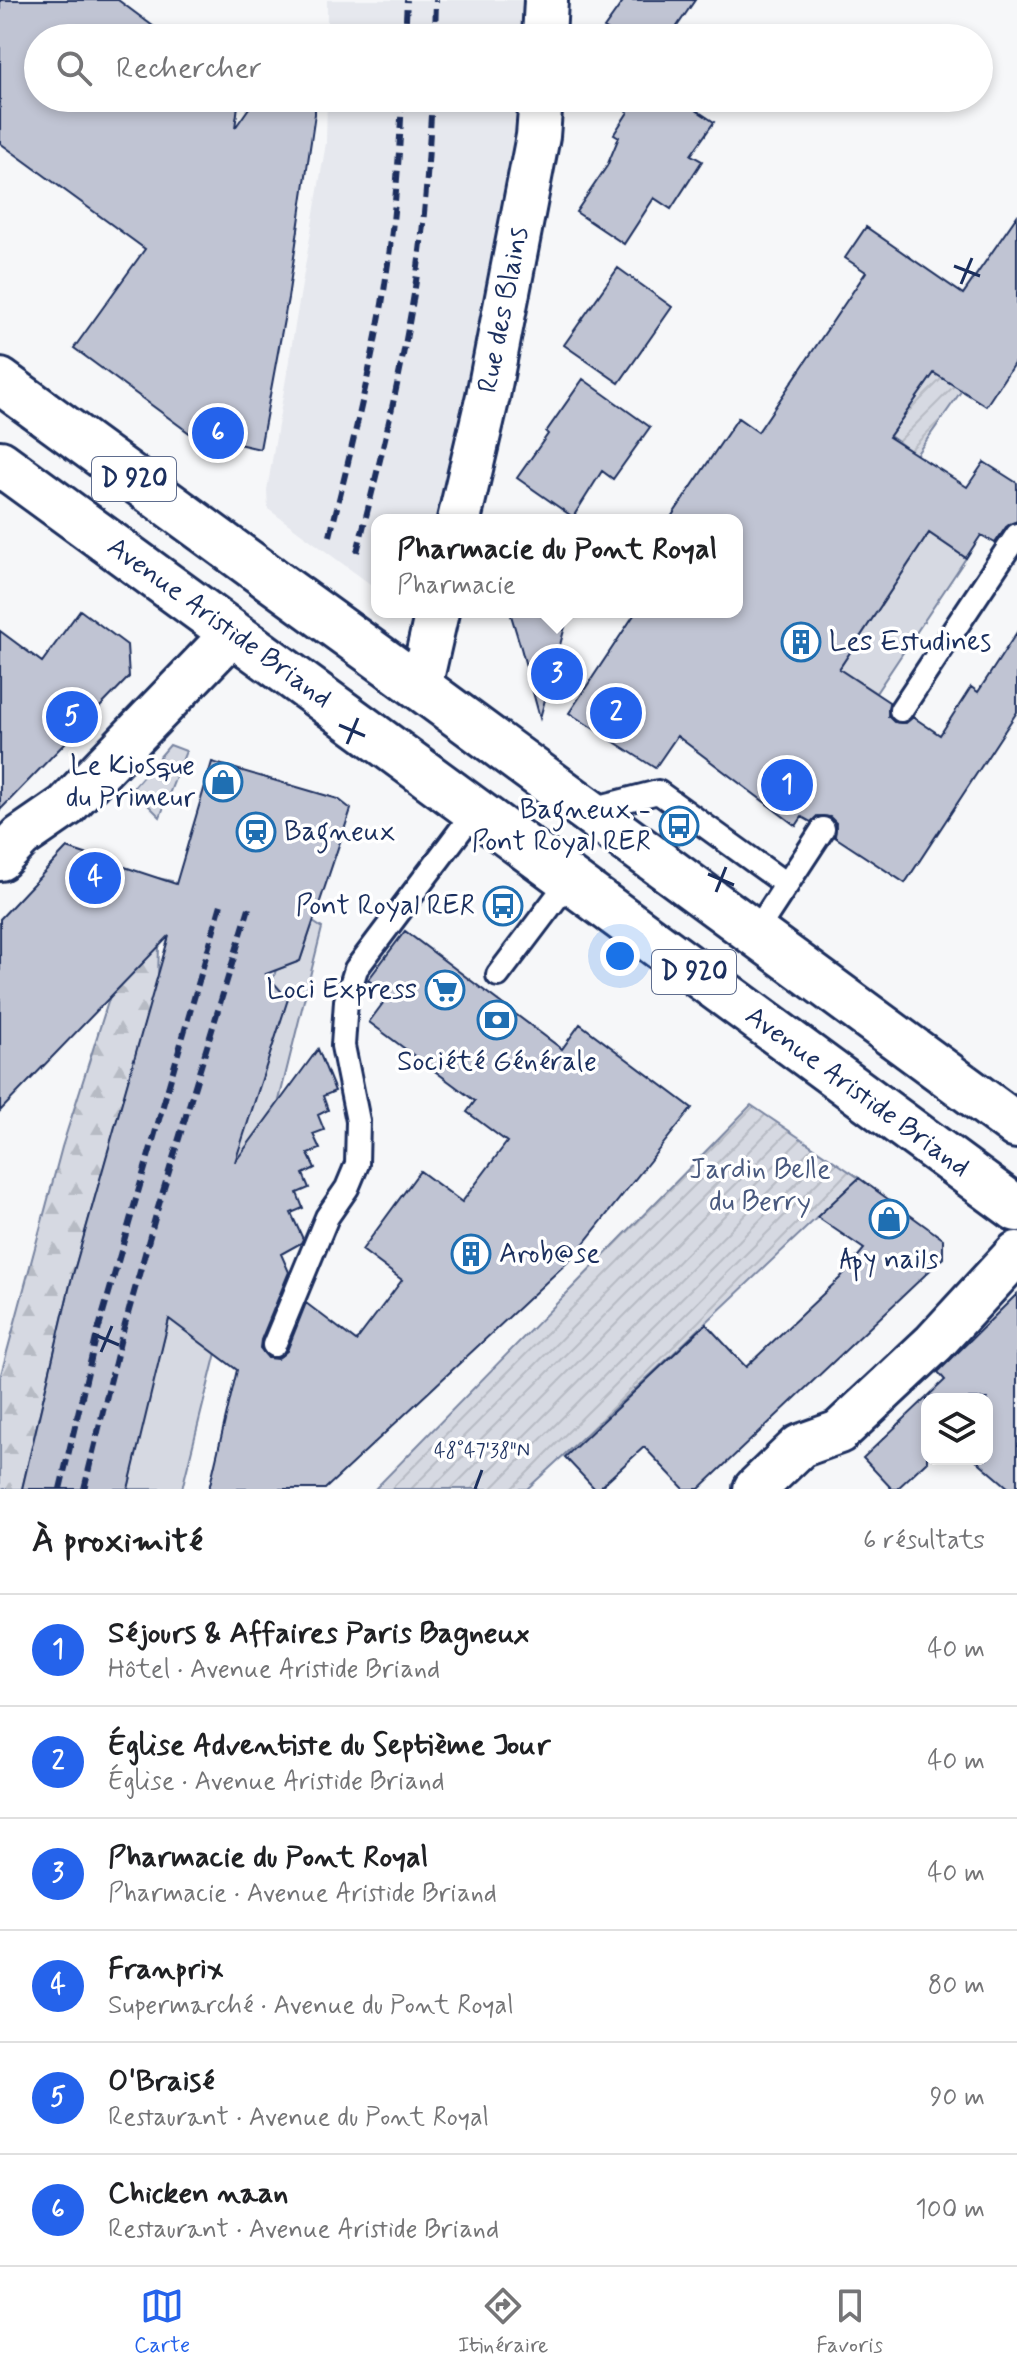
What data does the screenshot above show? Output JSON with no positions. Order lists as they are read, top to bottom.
{
  "streets": {
    "main road": ["D 920", "Avenue Aristide Briand"],
    "street": ["Rue des Blains"]
  },
  "parks": ["Jardin Belle du Berry"],
  "places": {
    "building": ["Les Estudines", "Arob@se"],
    "shop": ["Le Kiosque du Primeur", "Apy nails"],
    "bus stop": ["Bagneux - Pont Royal RER", "Pont Royal RER"],
    "station": ["Bagneux"],
    "supermarket": ["Loci Express"],
    "bank": ["Société Générale"]
  },
  "page": {
    "search": "Rechercher",
    "pins": [
      "6",
      "3",
      "2",
      "5",
      "1",
      "4"
    ],
    "popup": ["Pharmacie du Pont Royal", "Pharmacie"],
    "heading": ["À proximité", "6 résultats"],
    "list": [
      {
        "mark": "1",
        "name": "Séjours & Affaires Paris Bagneux",
        "note": "Hôtel · Avenue Aristide Briand",
        "value": "40 m"
      },
      {
        "mark": "2",
        "name": "Église Adventiste du Septième Jour",
        "note": "Église · Avenue Aristide Briand",
        "value": "40 m"
      },
      {
        "mark": "3",
        "name": "Pharmacie du Pont Royal",
        "note": "Pharmacie · Avenue Aristide Briand",
        "value": "40 m"
      },
      {
        "mark": "4",
        "name": "Franprix",
        "note": "Supermarché · Avenue du Pont Royal",
        "value": "80 m"
      },
      {
        "mark": "5",
        "name": "O'Braisé",
        "note": "Restaurant · Avenue du Pont Royal",
        "value": "90 m"
      },
      {
        "mark": "6",
        "name": "Chicken naan",
        "note": "Restaurant · Avenue Aristide Briand",
        "value": "100 m"
      }
    ],
    "nav": ["Carte", "Itinéraire", "Favoris"]
  },
  "coordinates": ["48°47'38\"N"]
}
